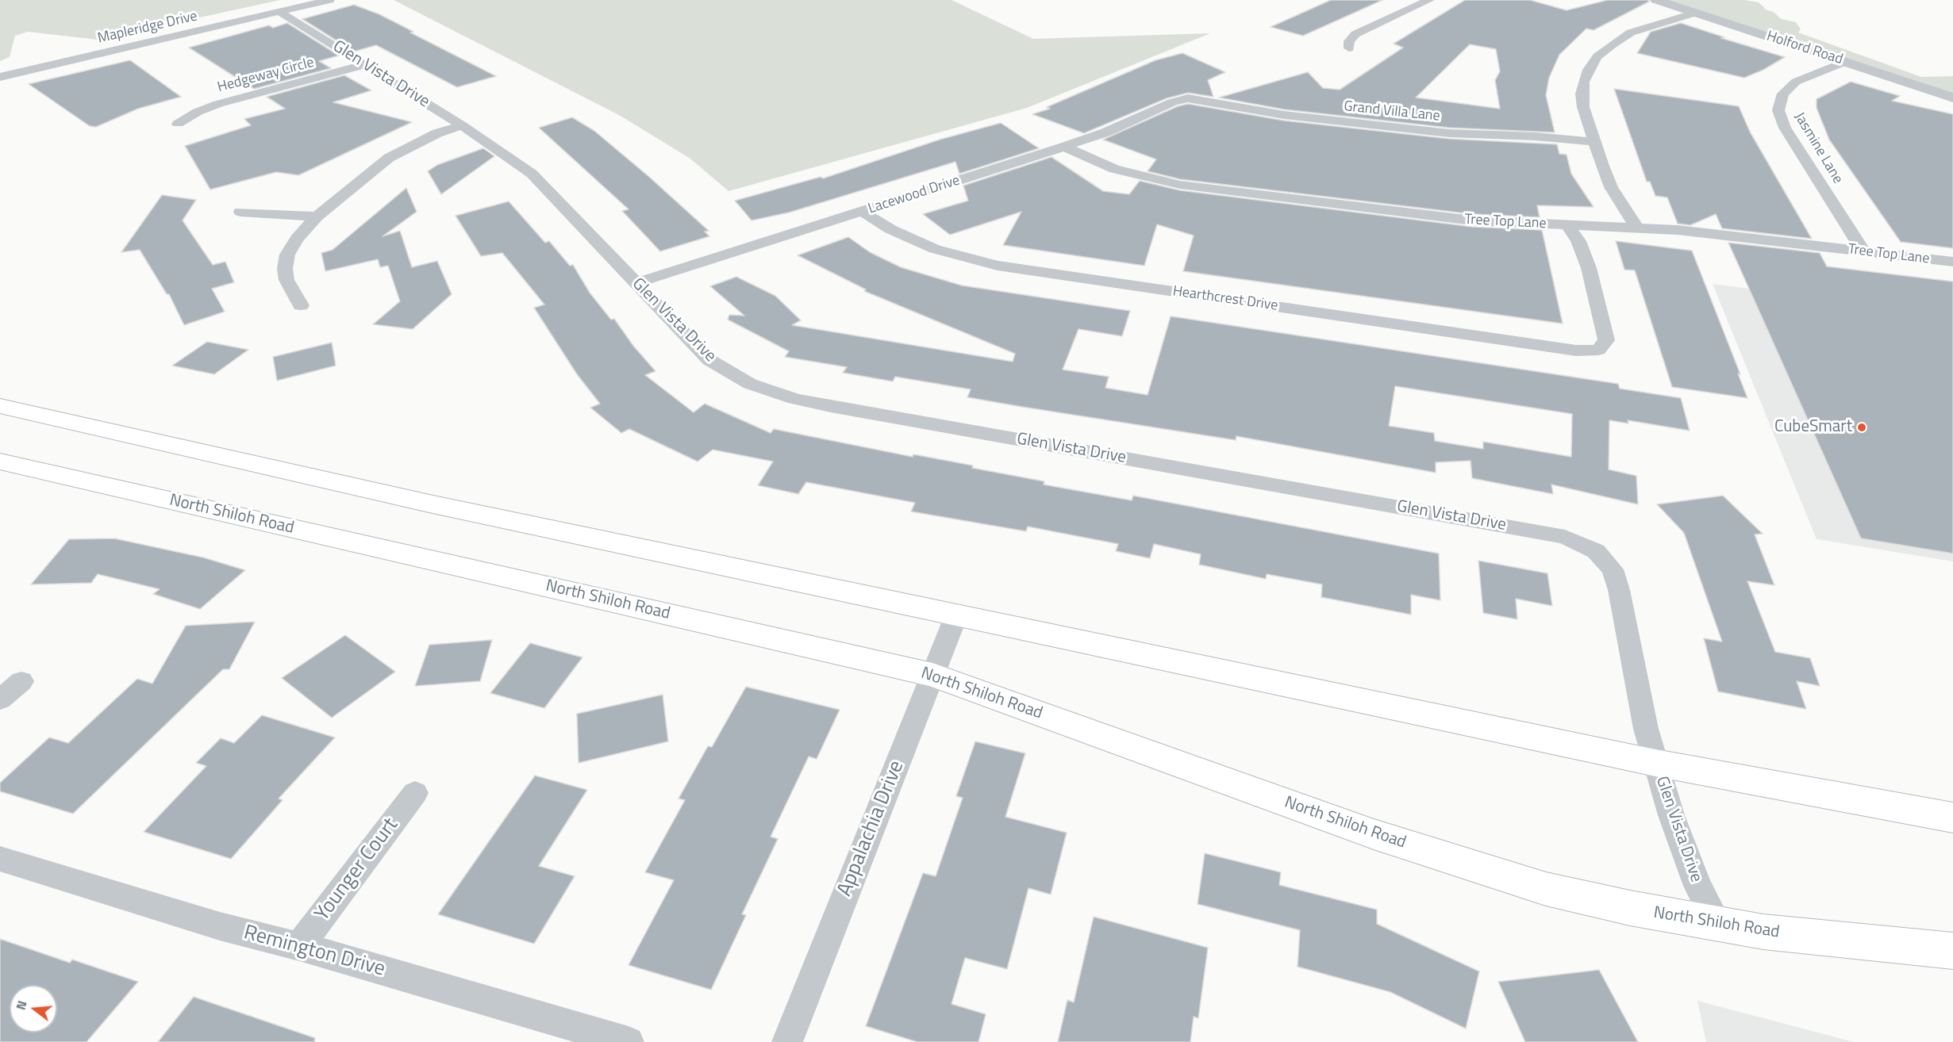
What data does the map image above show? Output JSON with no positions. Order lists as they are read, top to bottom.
{
  "streets": {
    "main road": ["North Shiloh Road"],
    "street": [
      "Mapleridge Drive",
      "Holford Road",
      "Glen Vista Drive",
      "Hedgeway Circle",
      "Grand Villa Lane",
      "Jasmine Lane",
      "Lacewood Drive",
      "Tree Top Lane",
      "Hearthcrest Drive",
      "Appalachia Drive",
      "Younger Court",
      "Remington Drive"
    ]
  },
  "crossings": [
    ["Mapleridge Drive", "Glen Vista Drive"],
    ["Holford Road", "Jasmine Lane"],
    ["Glen Vista Drive", "Hedgeway Circle"],
    ["Glen Vista Drive", "Lacewood Drive"],
    ["Glen Vista Drive", "North Shiloh Road"],
    ["Grand Villa Lane", "Lacewood Drive"],
    ["Jasmine Lane", "Tree Top Lane"],
    ["Lacewood Drive", "Tree Top Lane"],
    ["Lacewood Drive", "Hearthcrest Drive"],
    ["Tree Top Lane", "Hearthcrest Drive"],
    ["North Shiloh Road", "Appalachia Drive"],
    ["Younger Court", "Remington Drive"]
  ],
  "places": ["CubeSmart"],
  "north": "left"
}
